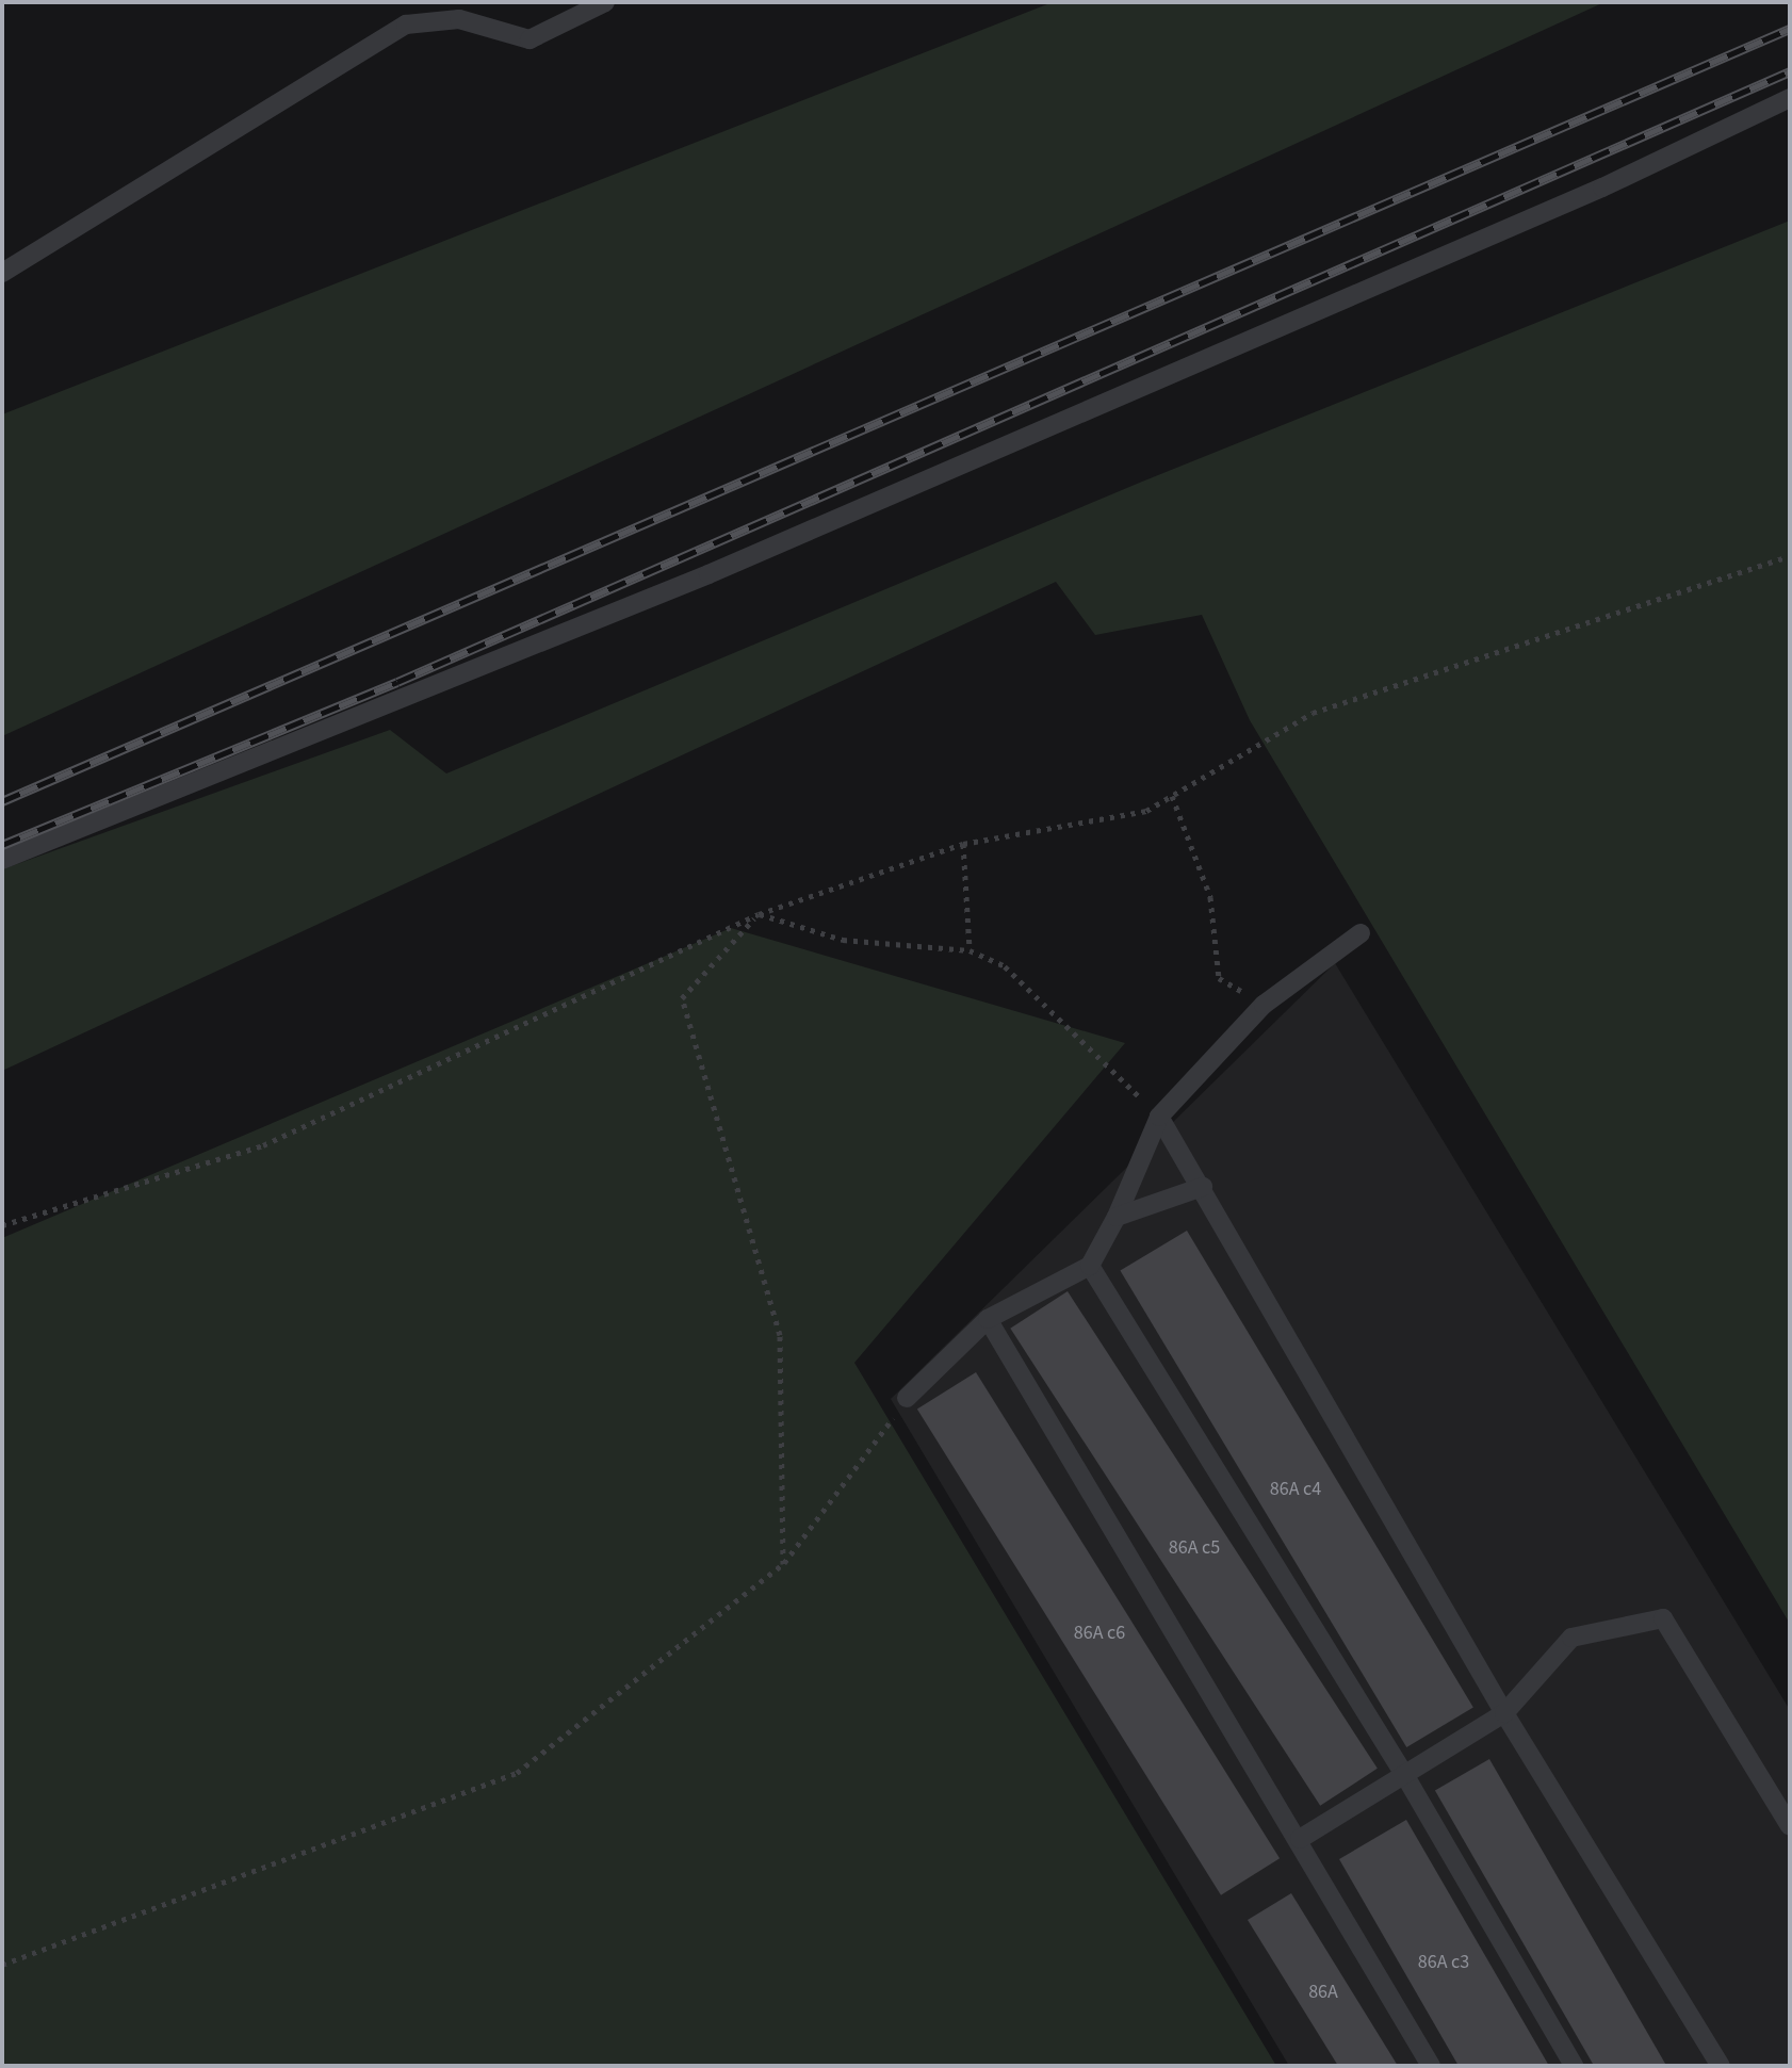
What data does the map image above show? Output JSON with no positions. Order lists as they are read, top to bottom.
{
  "house_numbers": [
    "86А с4",
    "86А с5",
    "86А с6",
    "86А с3",
    "86А"
  ]
}
